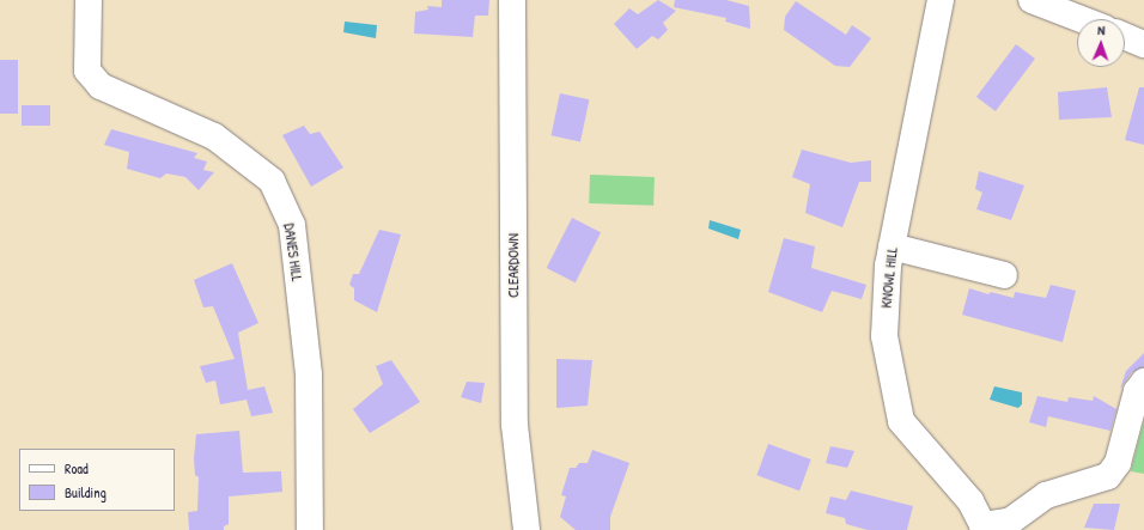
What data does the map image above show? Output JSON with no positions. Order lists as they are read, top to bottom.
{
  "streets": {
    "street": ["DANES HILL", "CLEARDOWN", "KNOWL HILL"]
  },
  "legend": ["Road", "Building"],
  "north": "top"
}
